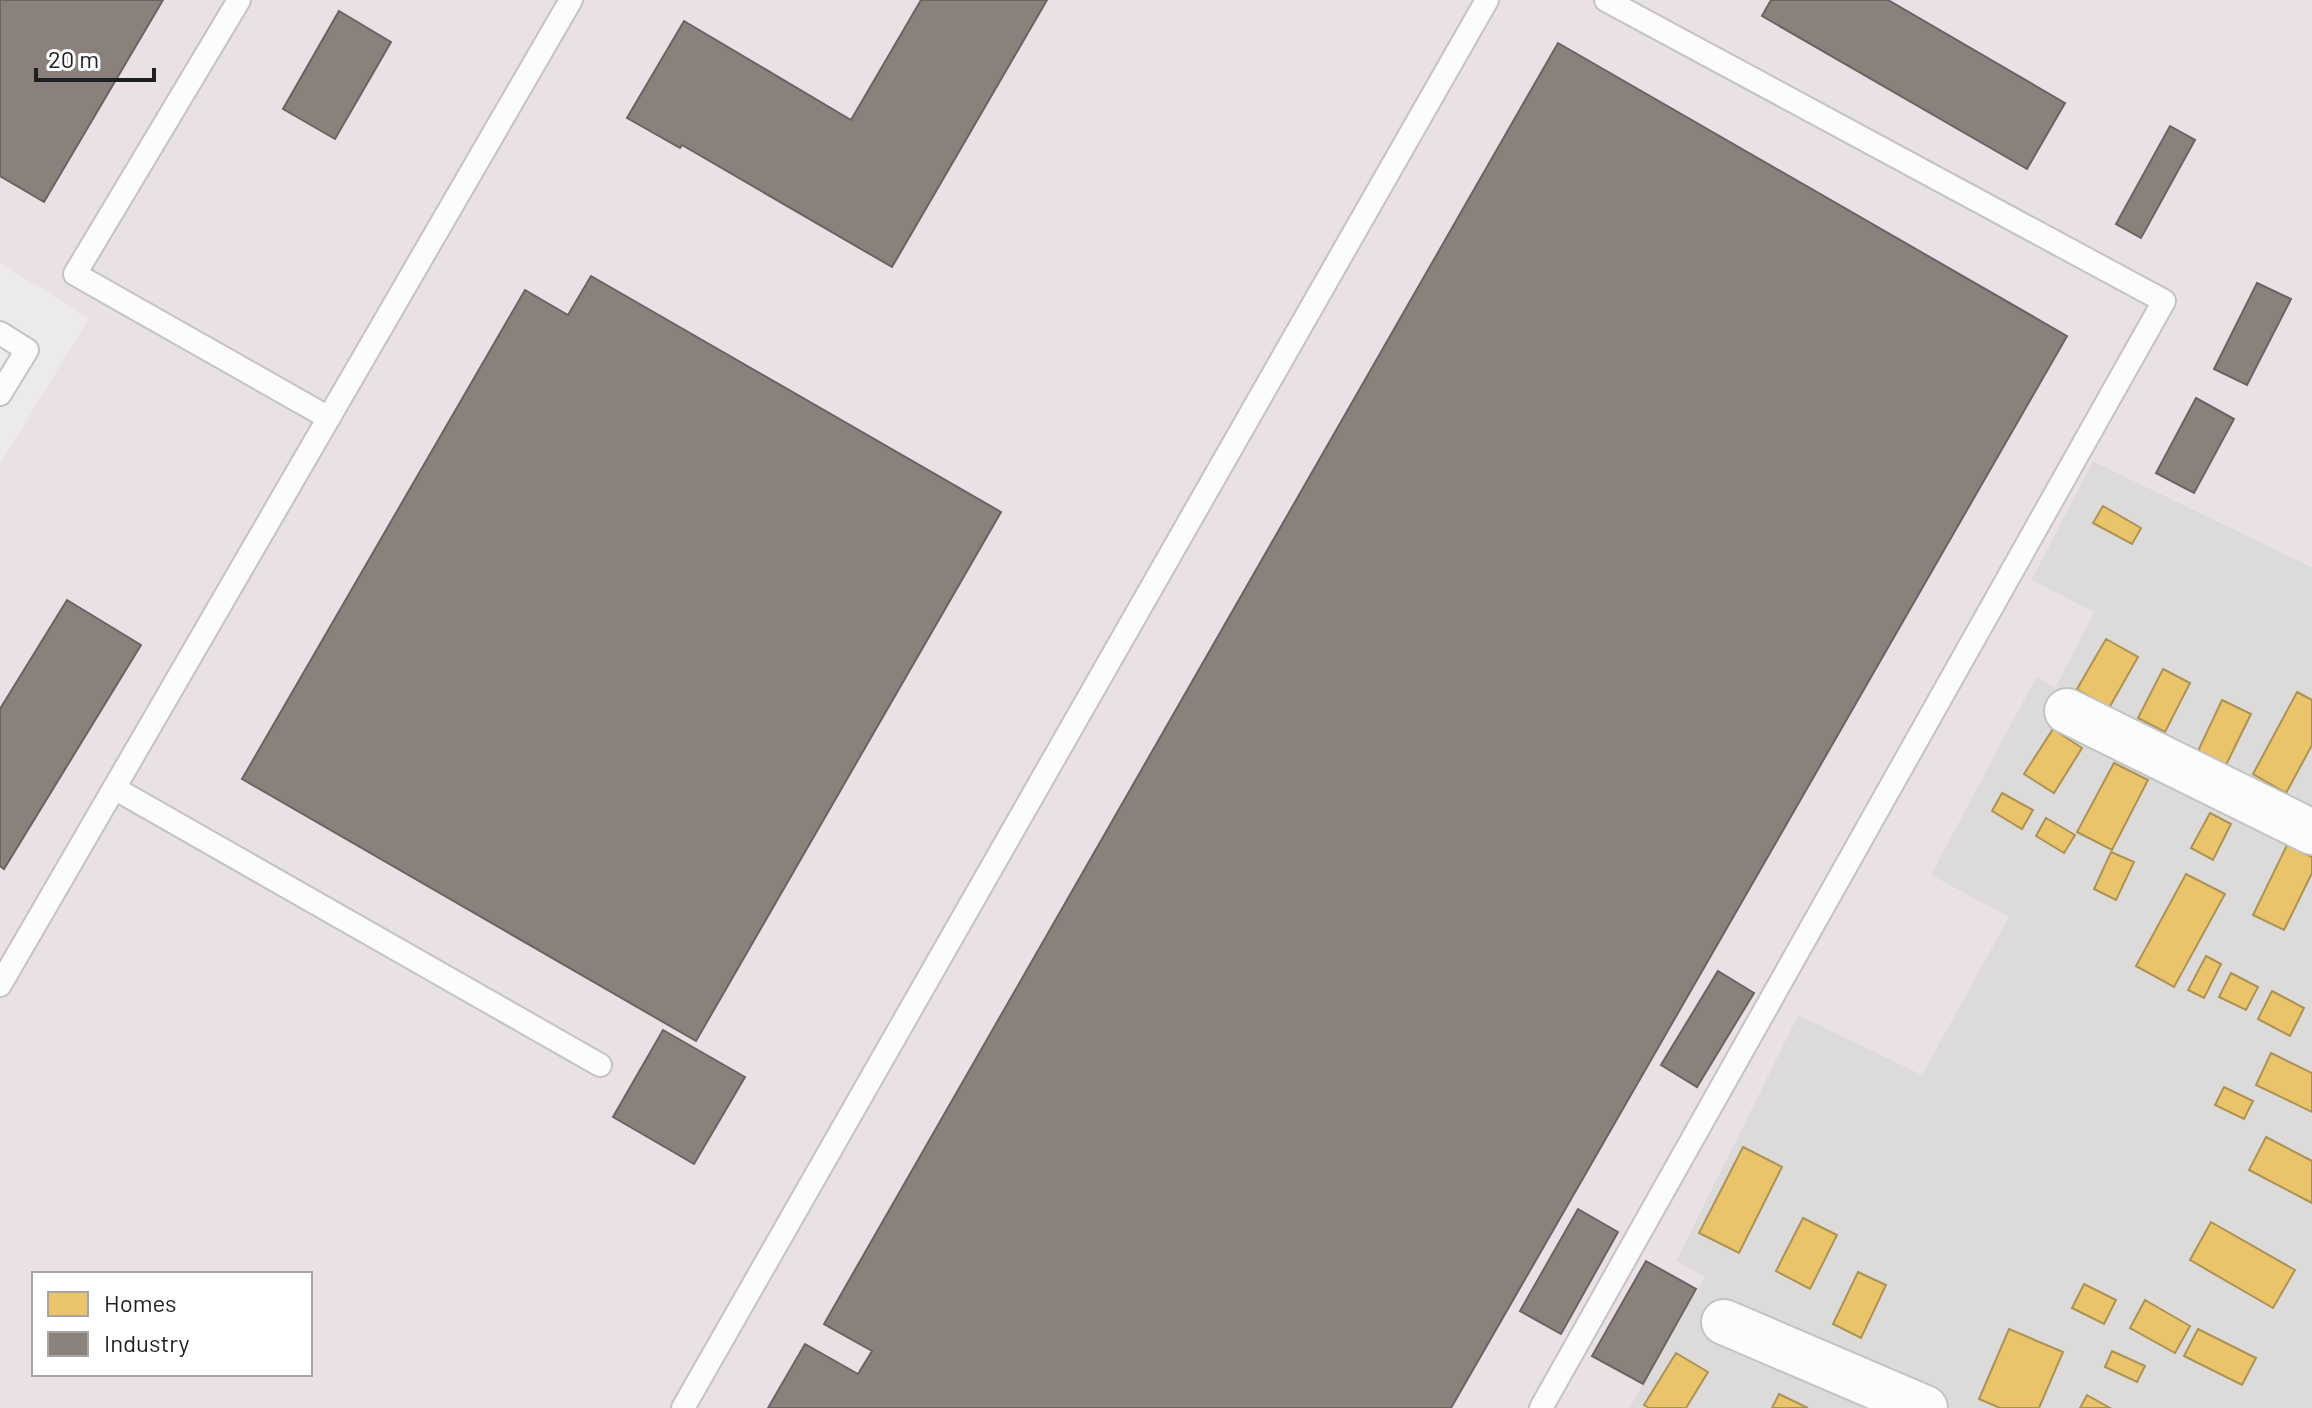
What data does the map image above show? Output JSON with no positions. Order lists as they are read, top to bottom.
{
  "legend": ["Homes", "Industry"],
  "scale_bar": "20 m"
}
